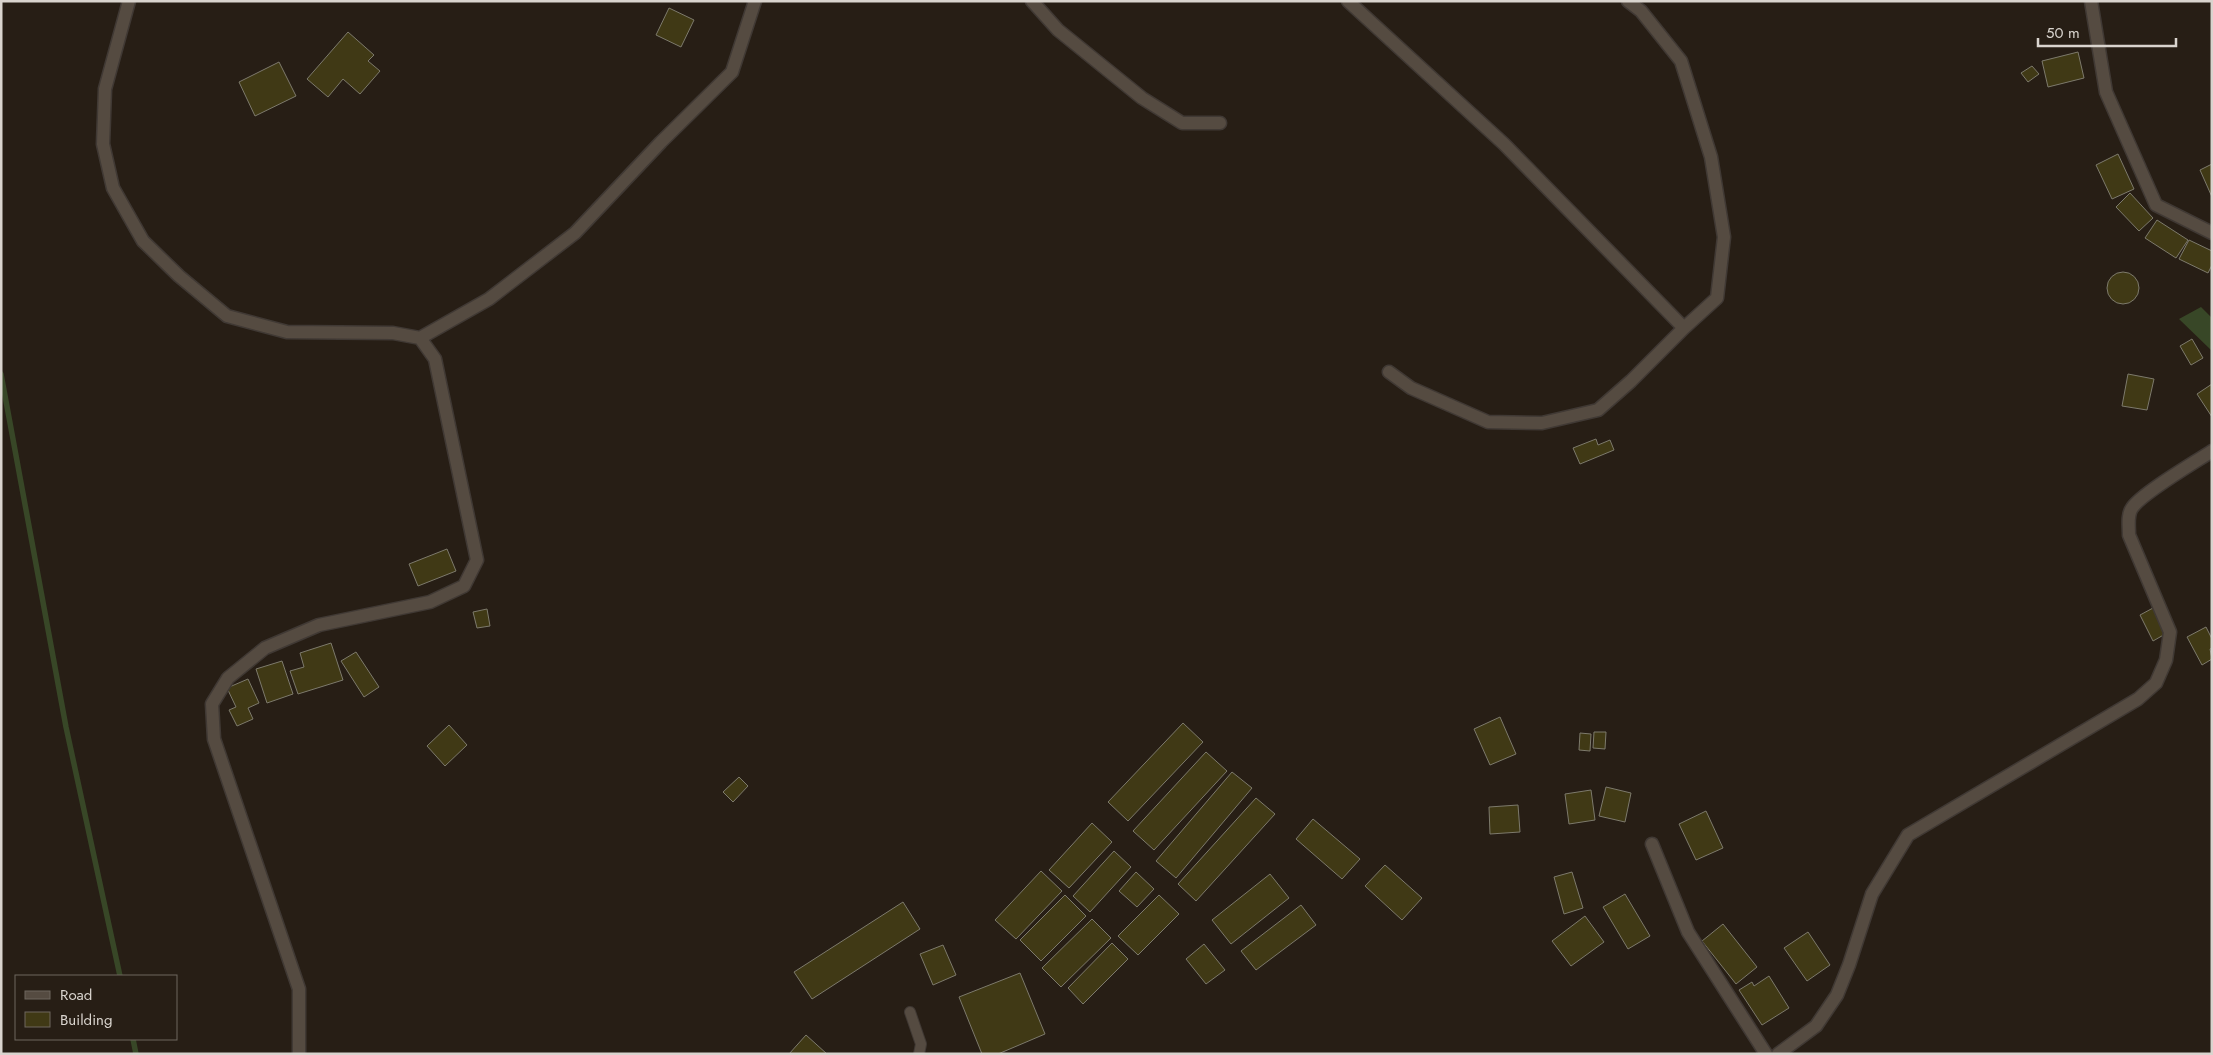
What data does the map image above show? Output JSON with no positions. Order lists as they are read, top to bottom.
{
  "legend": ["Road", "Building"],
  "scale_bar": "50 m"
}
